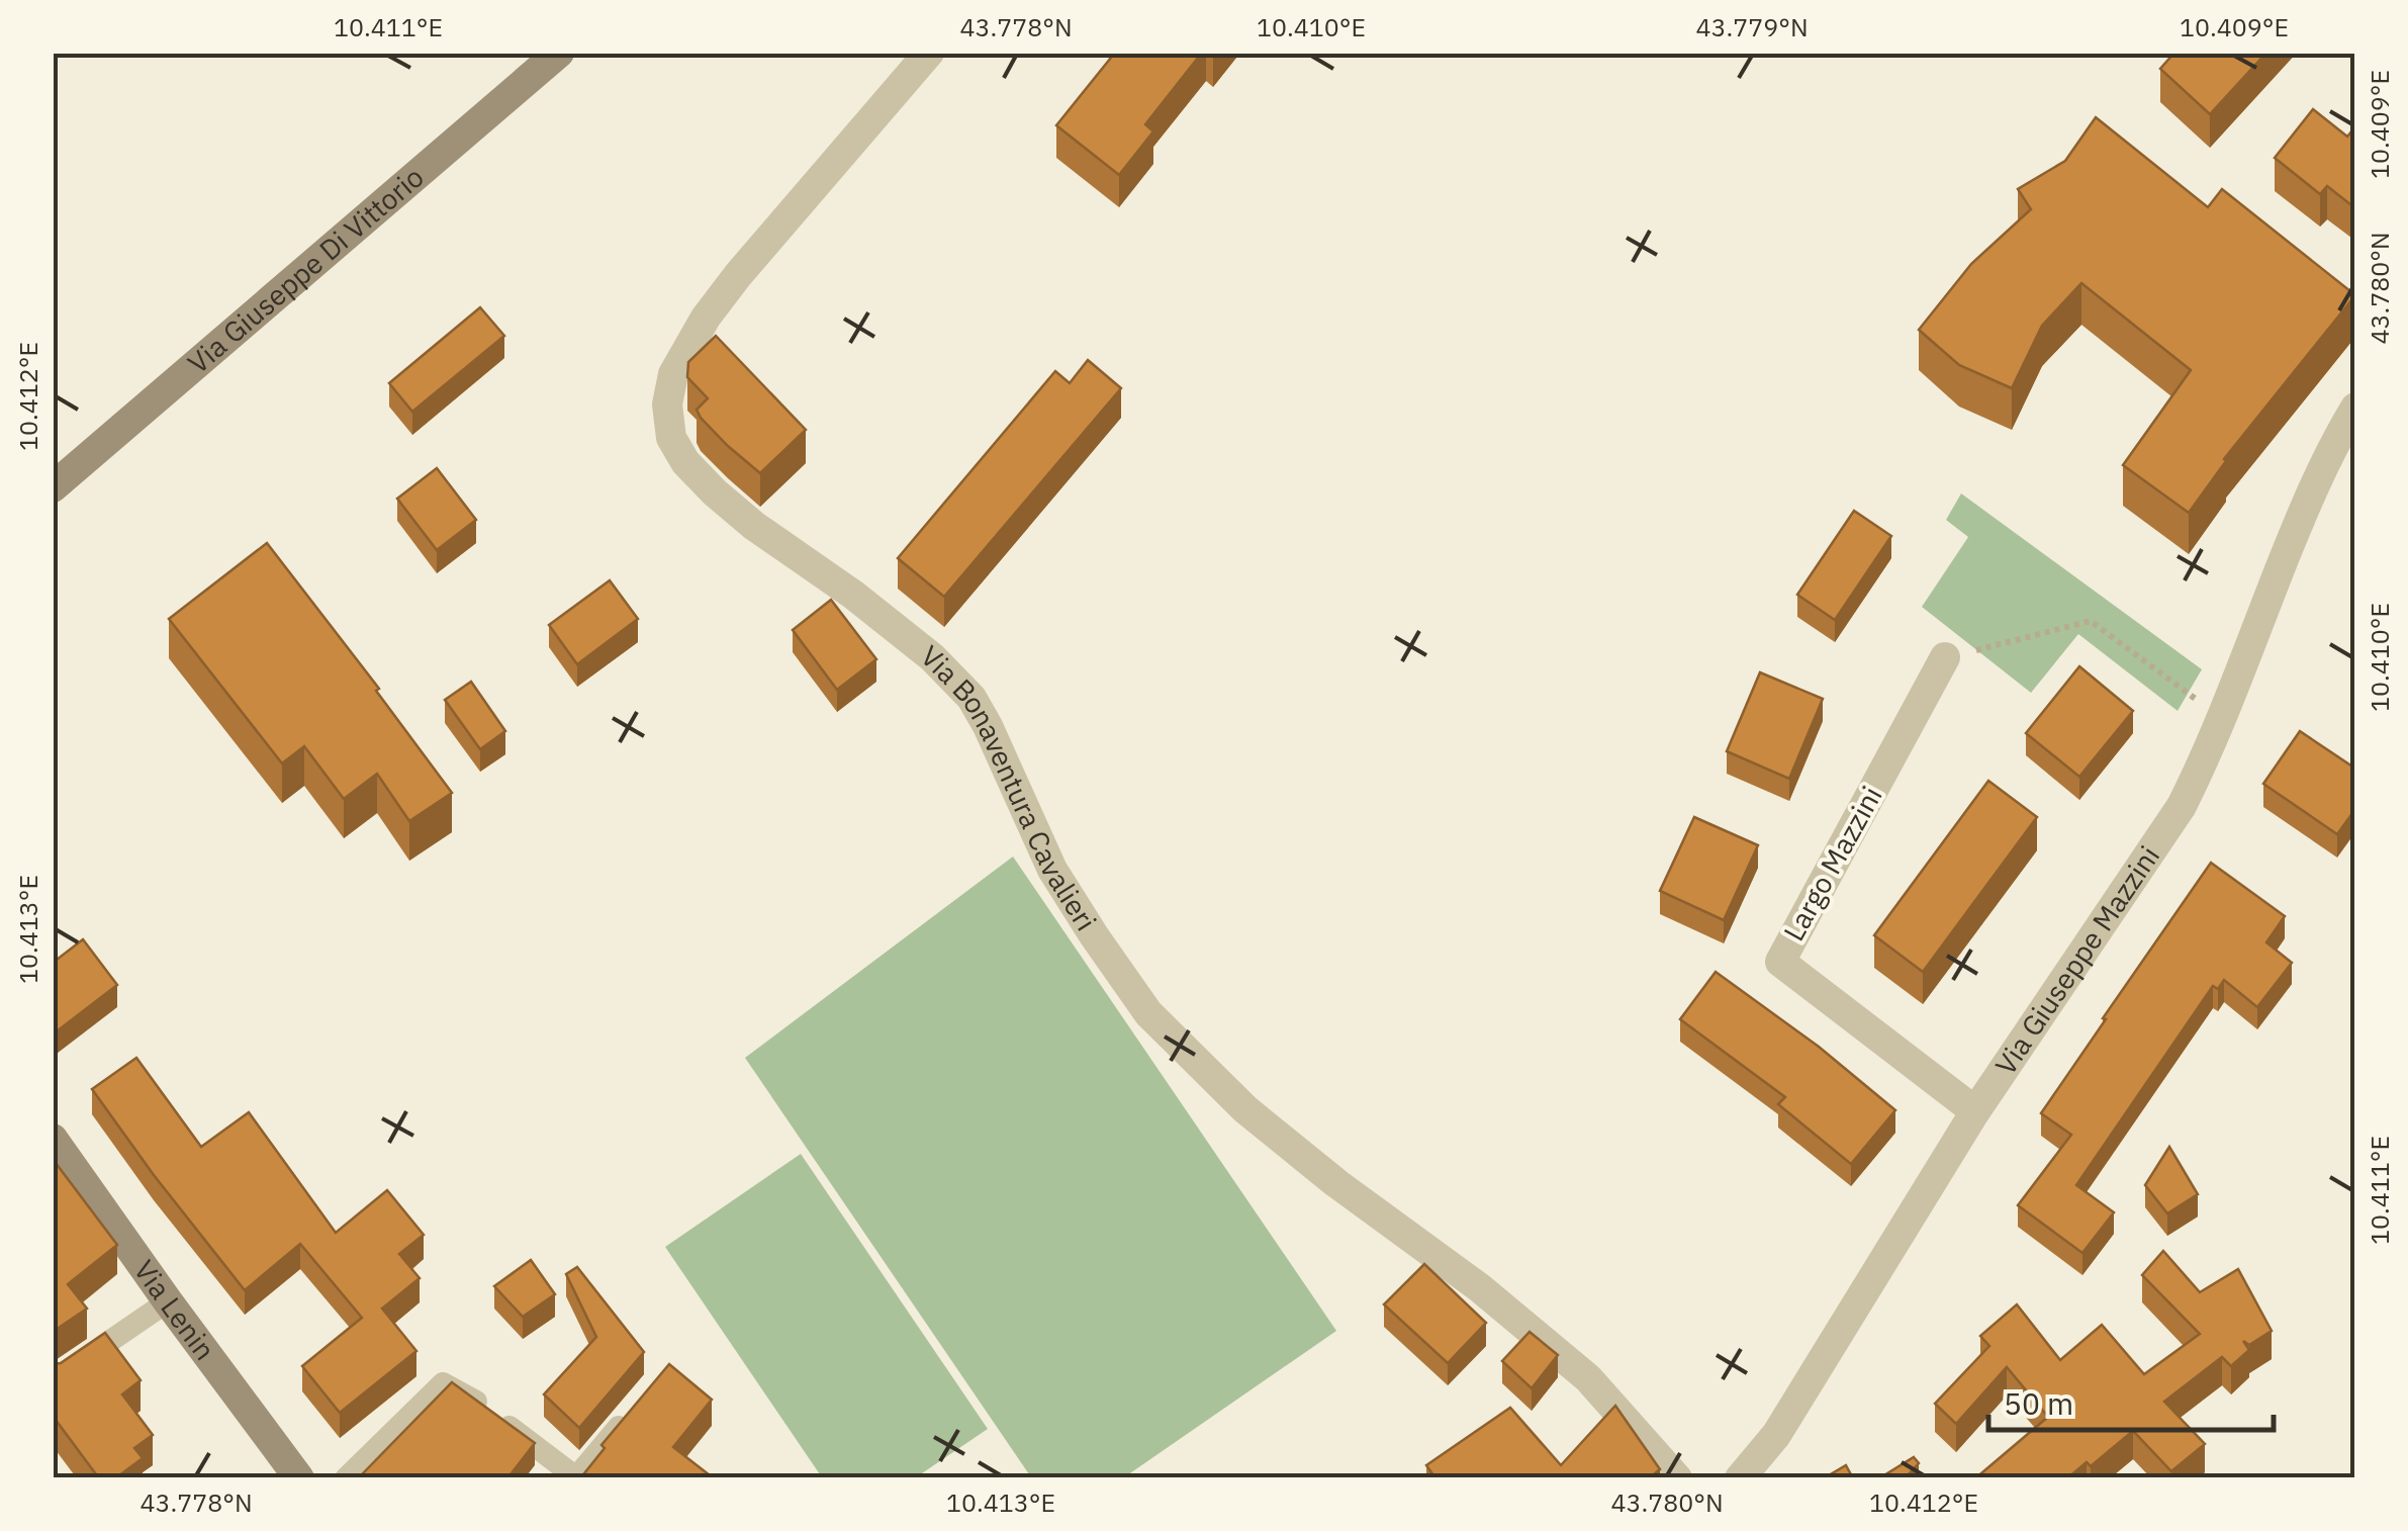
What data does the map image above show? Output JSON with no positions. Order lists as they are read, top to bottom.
{
  "streets": {
    "main road": ["Via Giuseppe Di Vittorio", "Via Lenin"],
    "street": ["Via Bonaventura Cavalieri", "Largo Mazzini", "Via Giuseppe Mazzini"]
  },
  "crossings": [
    ["Largo Mazzini", "Via Giuseppe Mazzini"]
  ],
  "scale_bar": "50 m",
  "coordinates": [
    "10.411°E",
    "43.778°N",
    "10.410°E",
    "43.779°N",
    "10.409°E",
    "43.780°N",
    "10.412°E",
    "10.413°E"
  ]
}
